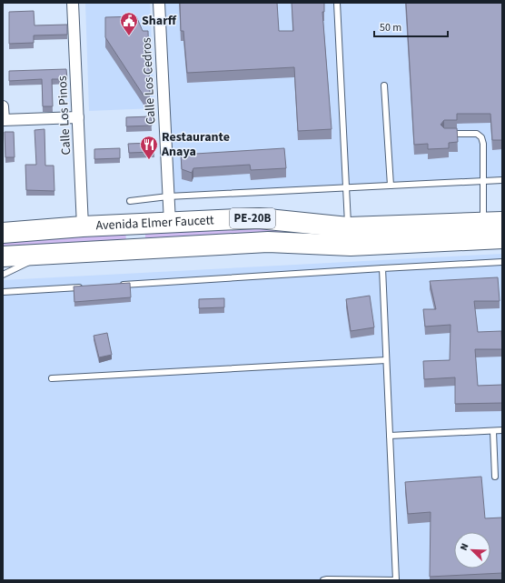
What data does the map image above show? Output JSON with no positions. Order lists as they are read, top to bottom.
{
  "streets": {
    "highway": ["PE-20B", "Avenida Elmer Faucett"],
    "street": ["Calle Los Cedros", "Calle Los Pinos"]
  },
  "crossings": [
    ["Calle Los Cedros", "Avenida Elmer Faucett"],
    ["Calle Los Pinos", "Avenida Elmer Faucett"]
  ],
  "places": {
    "public building": ["Sharff"],
    "restaurant": ["Restaurante Anaya"]
  },
  "scale_bar": "50 m",
  "north": "top left"
}
